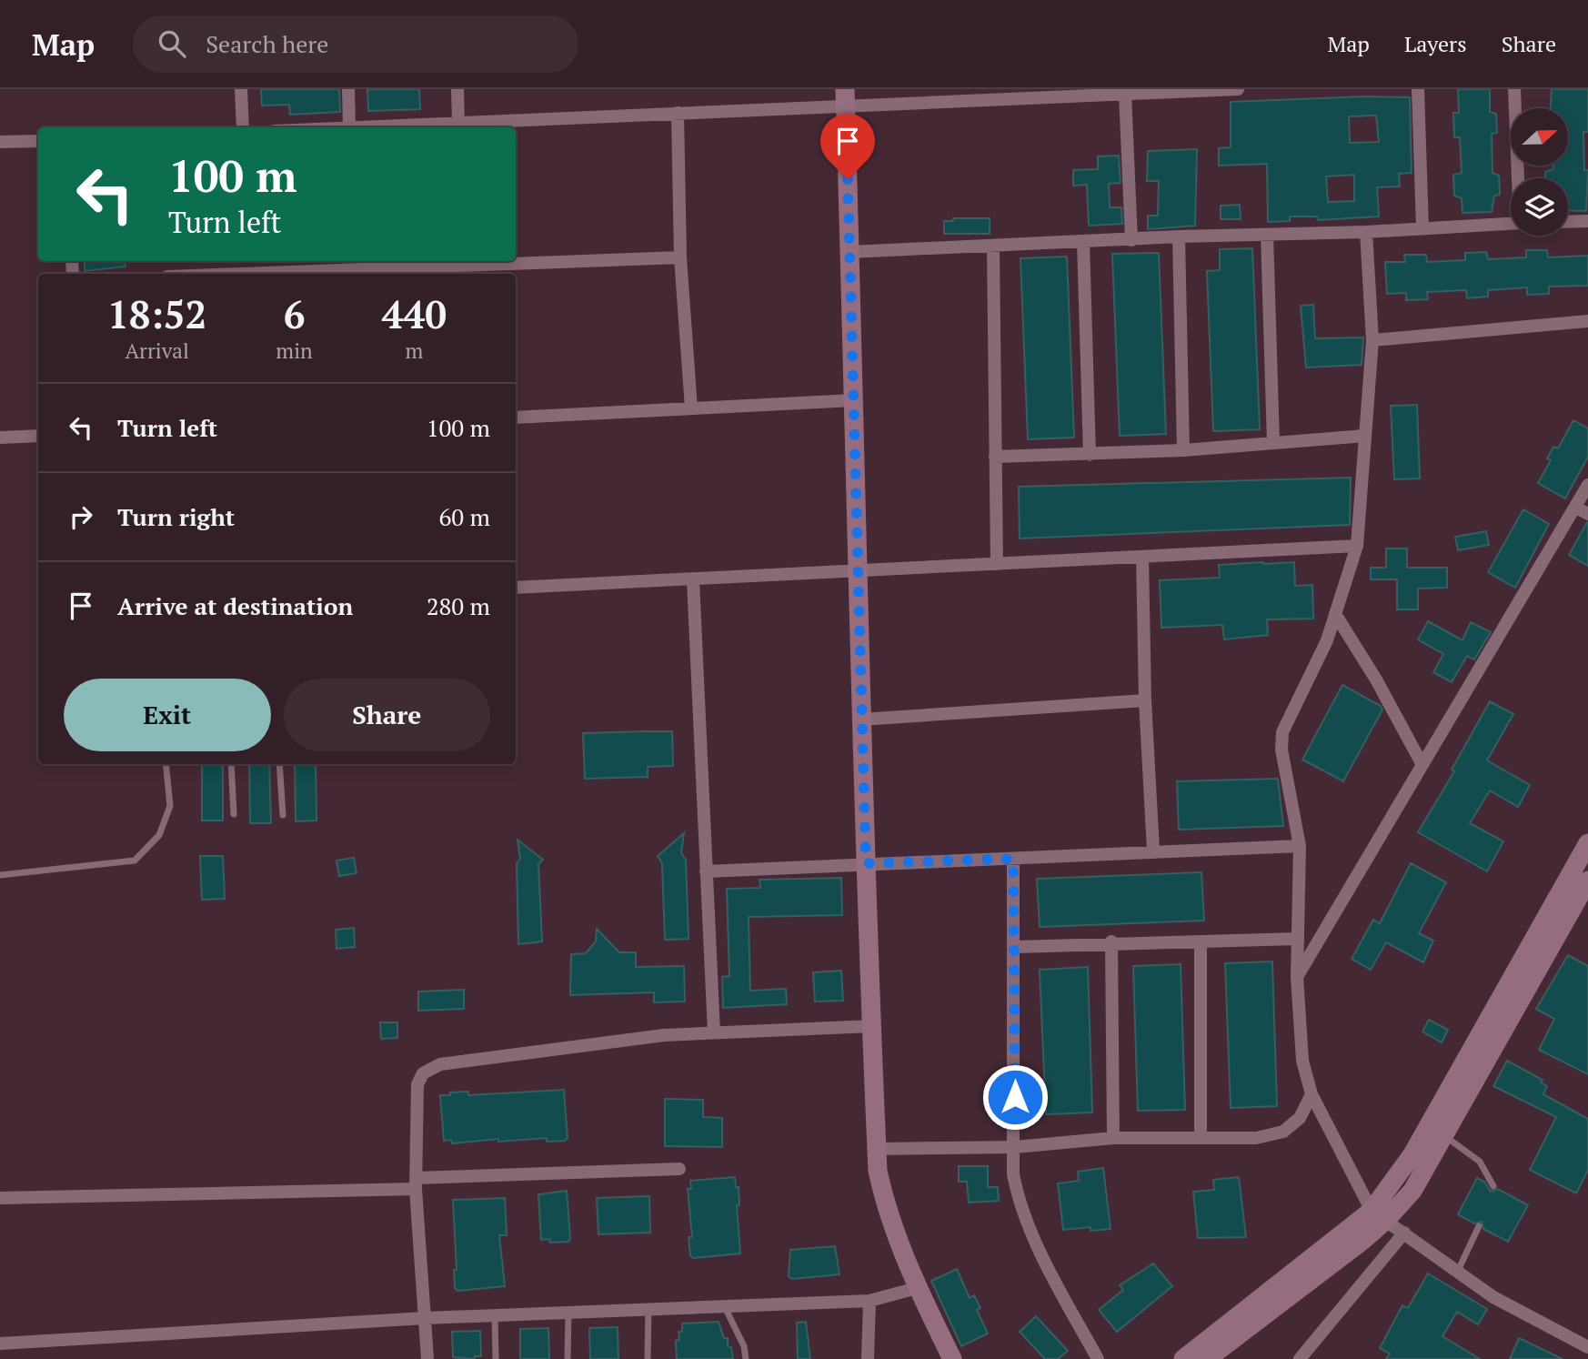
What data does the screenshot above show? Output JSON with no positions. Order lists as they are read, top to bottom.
{
  "north": "right",
  "page": {
    "header": "Map",
    "search": "Search here",
    "nav": ["Map", "Layers", "Share"],
    "turn": ["100 m", "Turn left"],
    "eta": [
      "18:52",
      "Arrival",
      "6",
      "min",
      "440",
      "m"
    ],
    "list": [
      {
        "name": "Turn left",
        "value": "100 m"
      },
      {
        "name": "Turn right",
        "value": "60 m"
      },
      {
        "name": "Arrive at destination",
        "value": "280 m"
      }
    ],
    "buttons": ["Exit", "Share"]
  }
}
